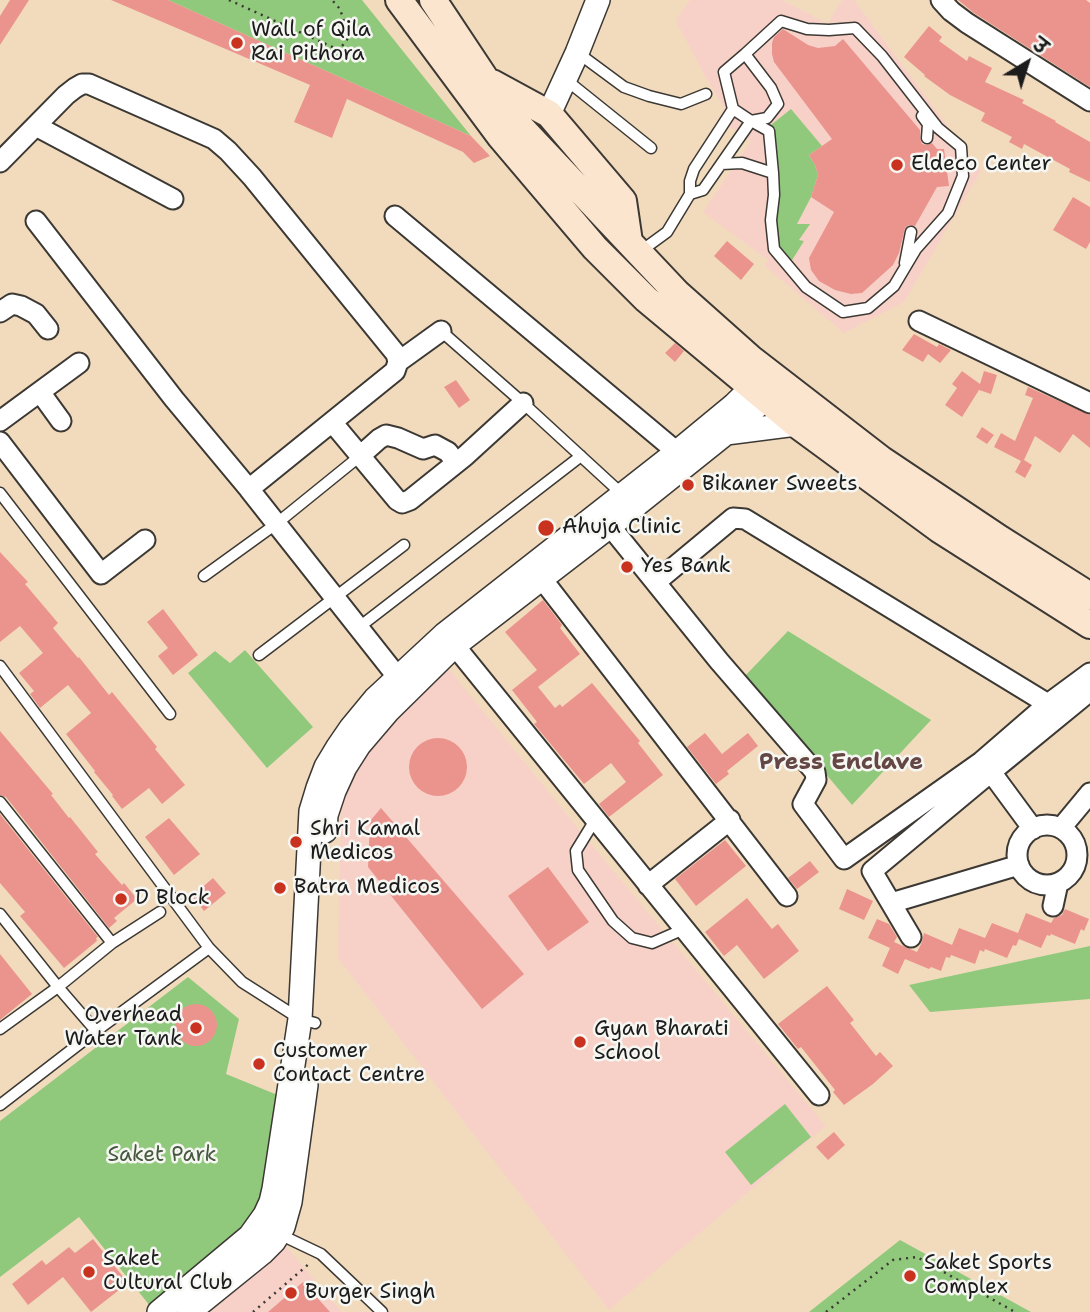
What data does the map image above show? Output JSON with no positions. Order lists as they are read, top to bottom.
{
  "districts": ["Press Enclave"],
  "parks": ["Saket Park"],
  "places": [
    "Wall of Qila Rai Pithora",
    "Eldeco Center",
    "Bikaner Sweets",
    "Ahuja Clinic",
    "Yes Bank",
    "Shri Kamal Medicos",
    "Batra Medicos",
    "D Block",
    "Overhead Water Tank",
    "Gyan Bharati School",
    "Customer Contact Centre",
    "Saket Cultural Club",
    "Saket Sports Complex",
    "Burger Singh"
  ],
  "north": "top right"
}
